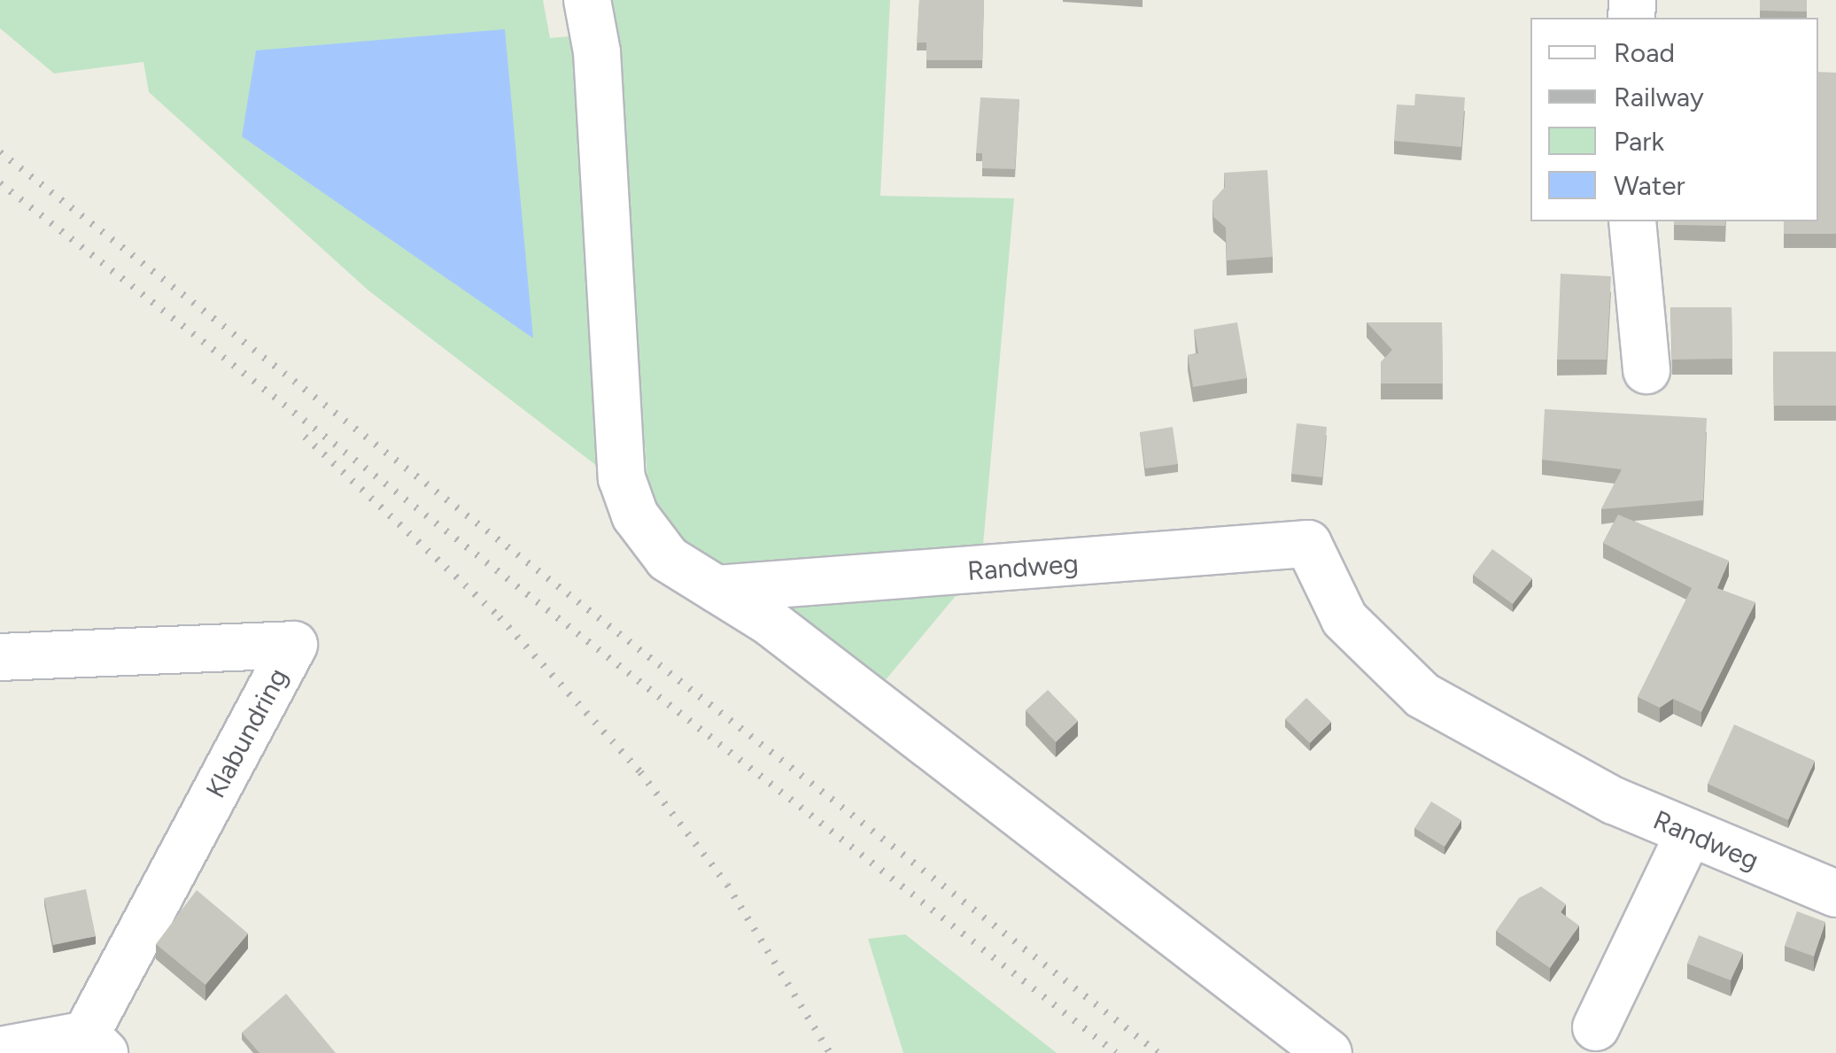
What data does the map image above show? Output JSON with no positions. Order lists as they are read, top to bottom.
{
  "streets": {
    "street": ["Randweg", "Klabundring"]
  },
  "legend": [
    "Road",
    "Railway",
    "Park",
    "Water"
  ]
}
